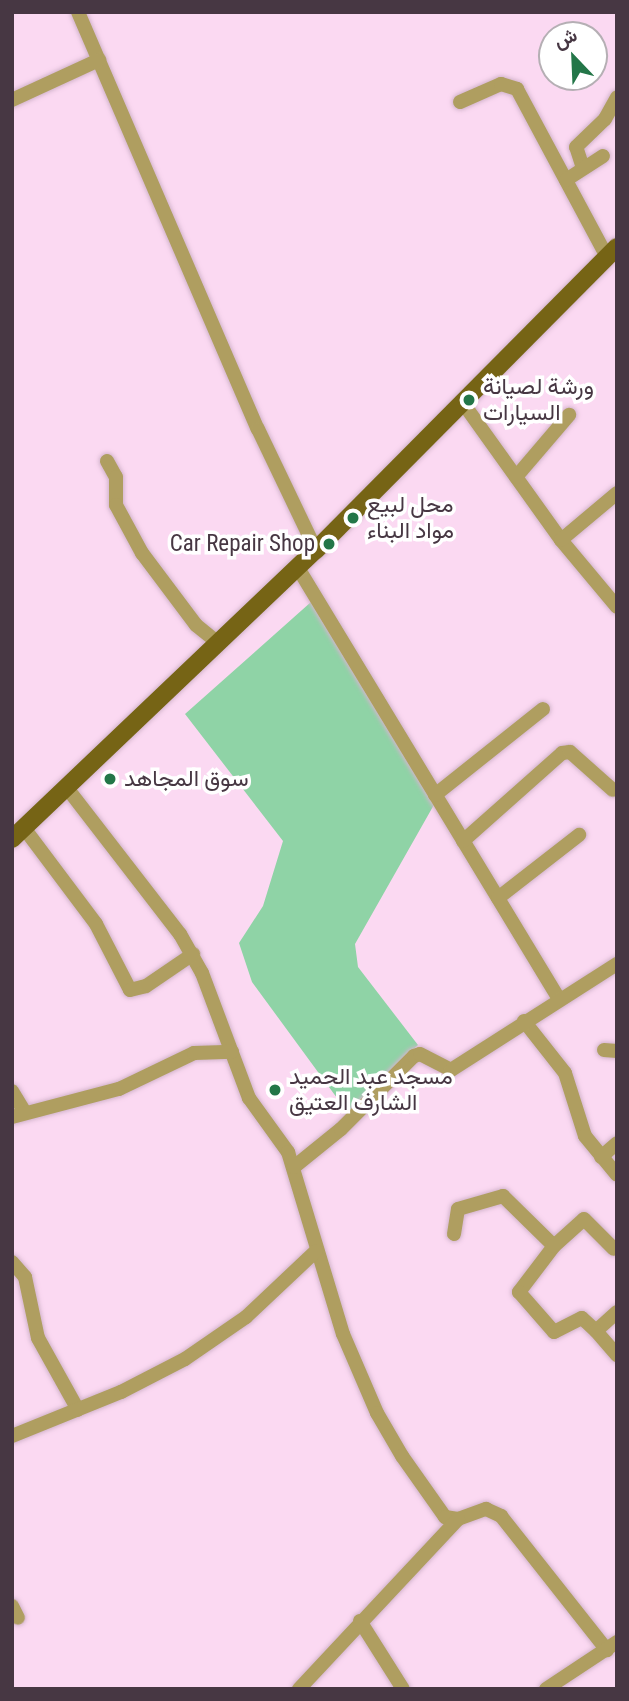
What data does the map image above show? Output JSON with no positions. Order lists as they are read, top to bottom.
{
  "places": [
    "ورشة لصيانة السيارات",
    "محل لبيع مواد البناء",
    "Car Repair Shop",
    "سوق المجاهد",
    "مسجد عبد الحميد الشارف العتيق"
  ],
  "north": "top left"
}
